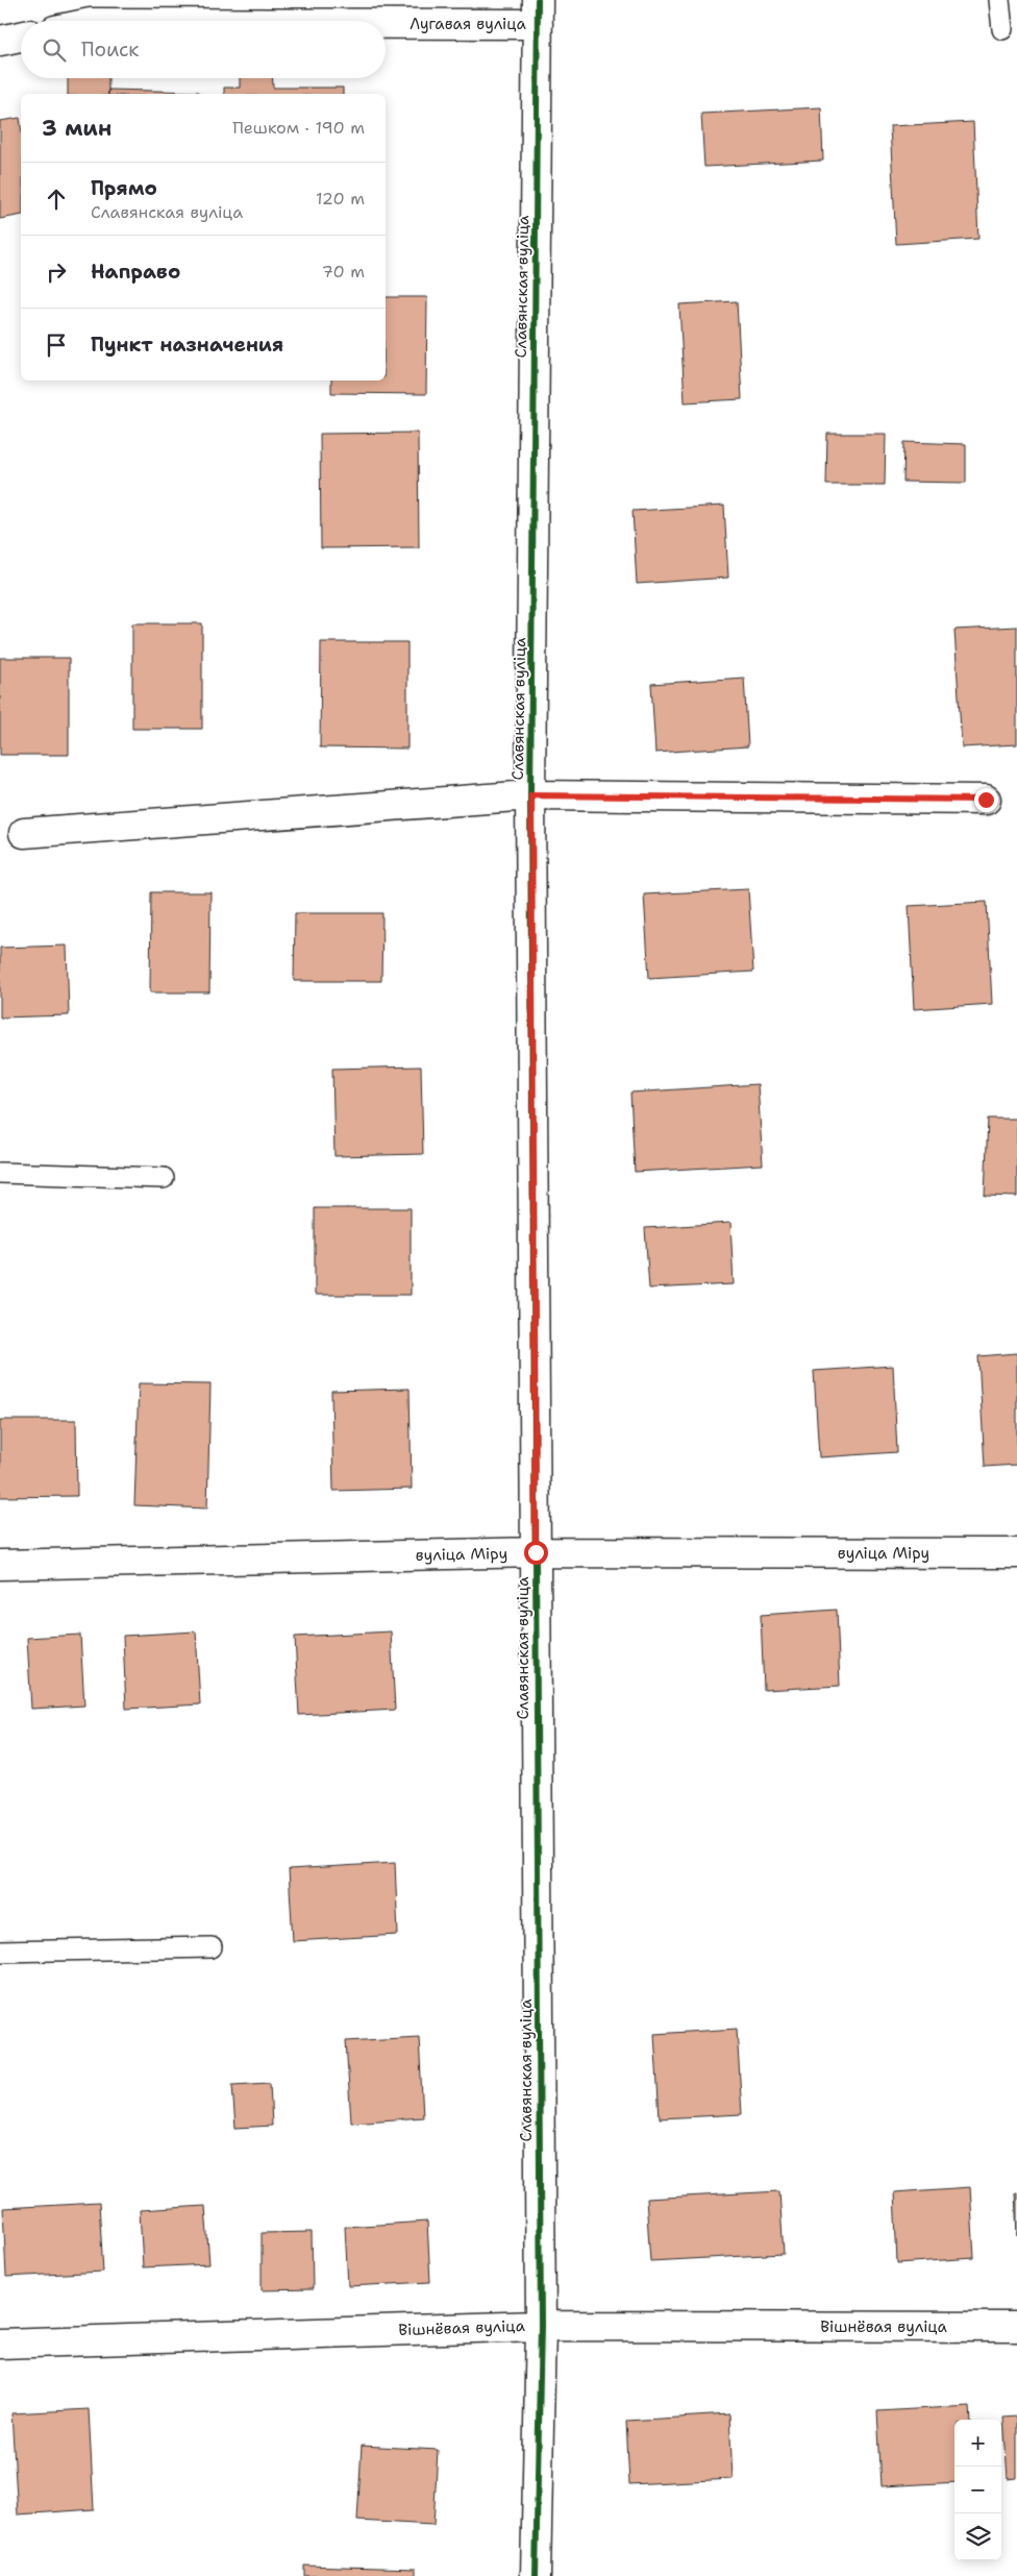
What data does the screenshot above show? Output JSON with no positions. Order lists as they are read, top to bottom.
{
  "streets": {
    "street": [
      "Лугавая вуліца",
      "Славянская вуліца",
      "вуліца Міру",
      "Вішнёвая вуліца"
    ]
  },
  "crossings": [
    ["Лугавая вуліца", "Славянская вуліца"],
    ["Славянская вуліца", "вуліца Міру"],
    ["Славянская вуліца", "Вішнёвая вуліца"]
  ],
  "page": {
    "search": "Поиск",
    "heading": ["3 мин", "Пешком · 190 m"],
    "list": [
      ["Прямо", "Славянская вуліца", "120 m"],
      ["Направо", "70 m"],
      "Пункт назначения"
    ],
    "map_buttons": ["+", "−"]
  }
}
